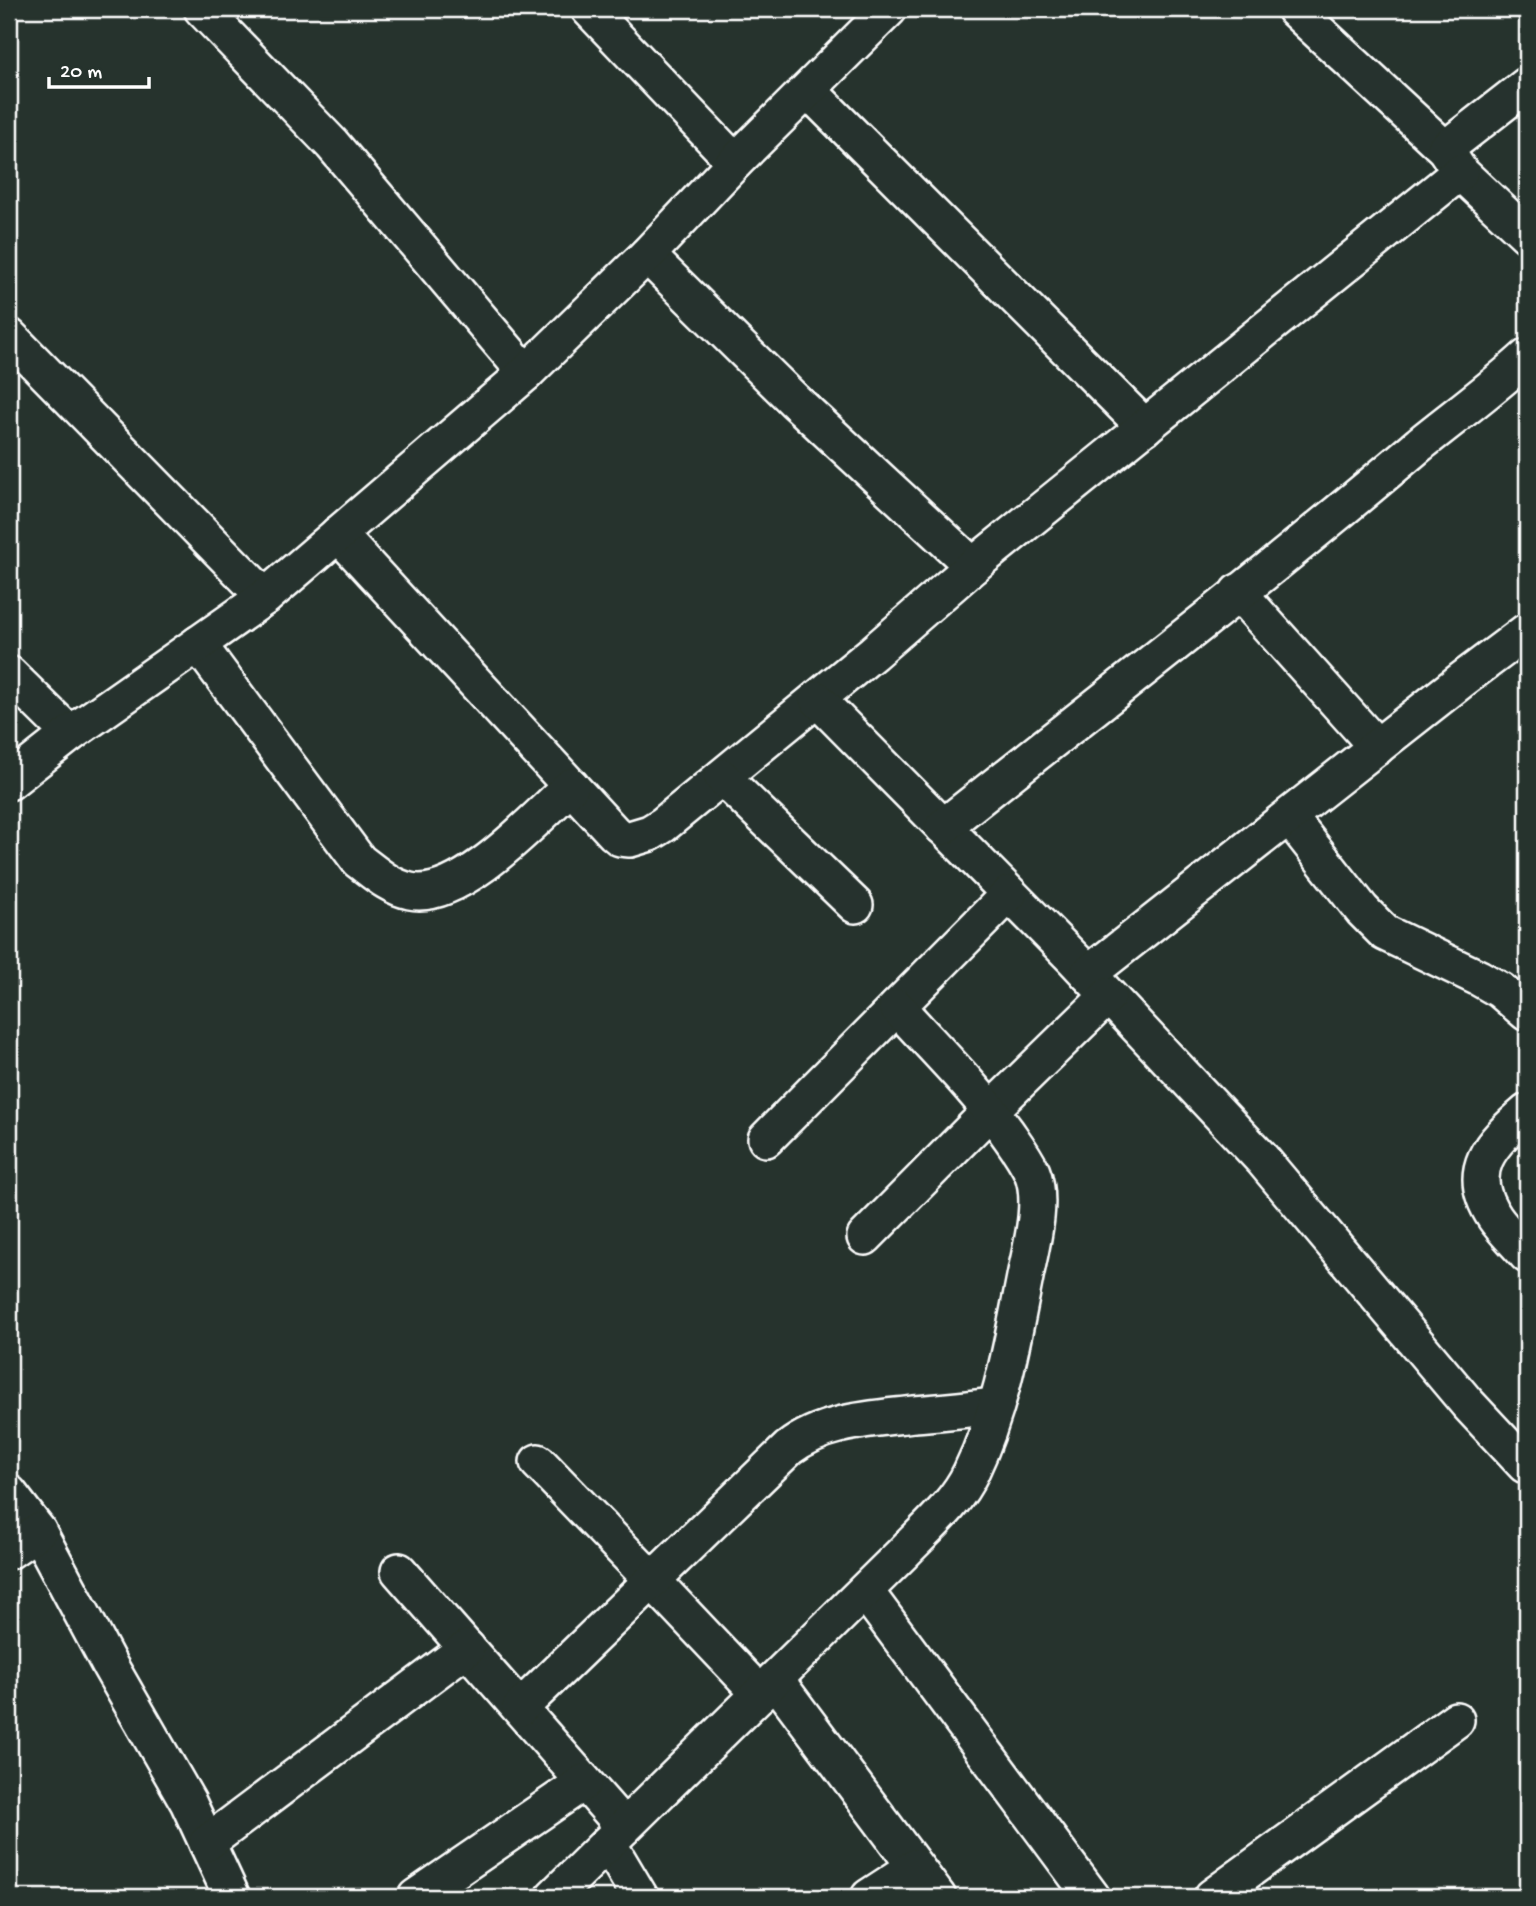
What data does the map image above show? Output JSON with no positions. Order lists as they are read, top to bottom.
{
  "scale_bar": "20 m"
}
